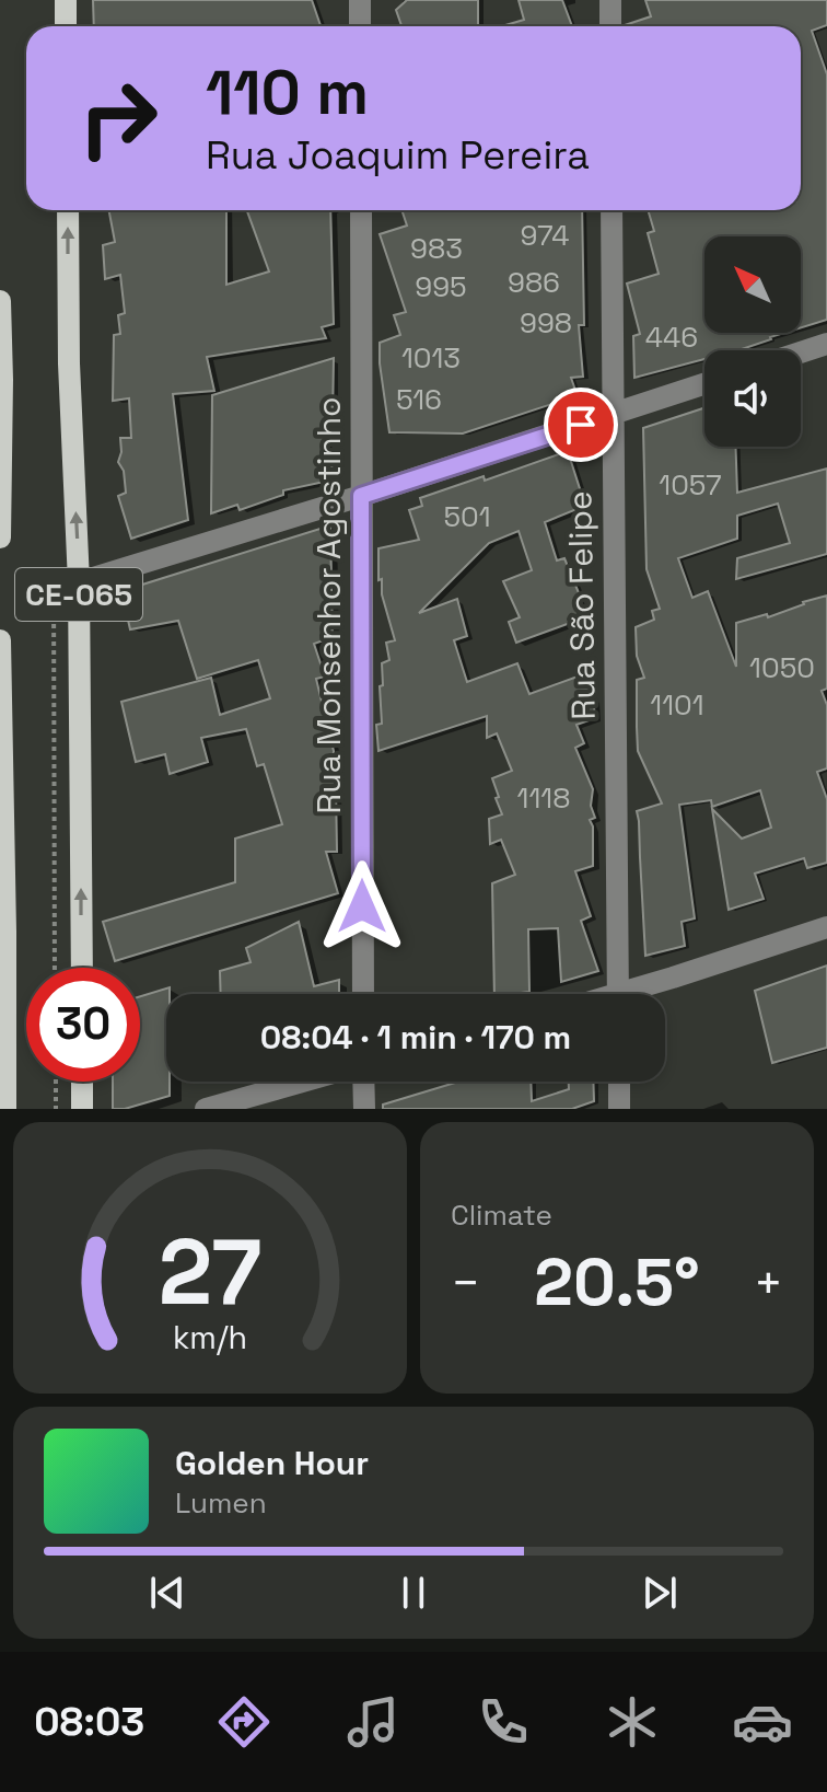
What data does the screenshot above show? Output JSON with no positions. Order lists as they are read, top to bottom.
{
  "streets": {
    "main road": ["CE-065"],
    "street": ["Rua Monsenhor Agostinho", "Rua São Felipe"]
  },
  "house_numbers": [
    "974",
    "983",
    "986",
    "995",
    "998",
    "446",
    "1013",
    "516",
    "1057",
    "501",
    "1050",
    "1101",
    "1118"
  ],
  "north": "top left",
  "page": {
    "turn": ["110 m", "Rua Joaquim Pereira"],
    "limit": "30",
    "trip": "08:04 · 1 min · 170 m",
    "tile": "Climate",
    "heat": ["−", "20.5°", "+"],
    "song": ["Golden Hour", "Lumen"],
    "tabs": "08:03",
    "gauge": ["27", "km/h"]
  }
}
